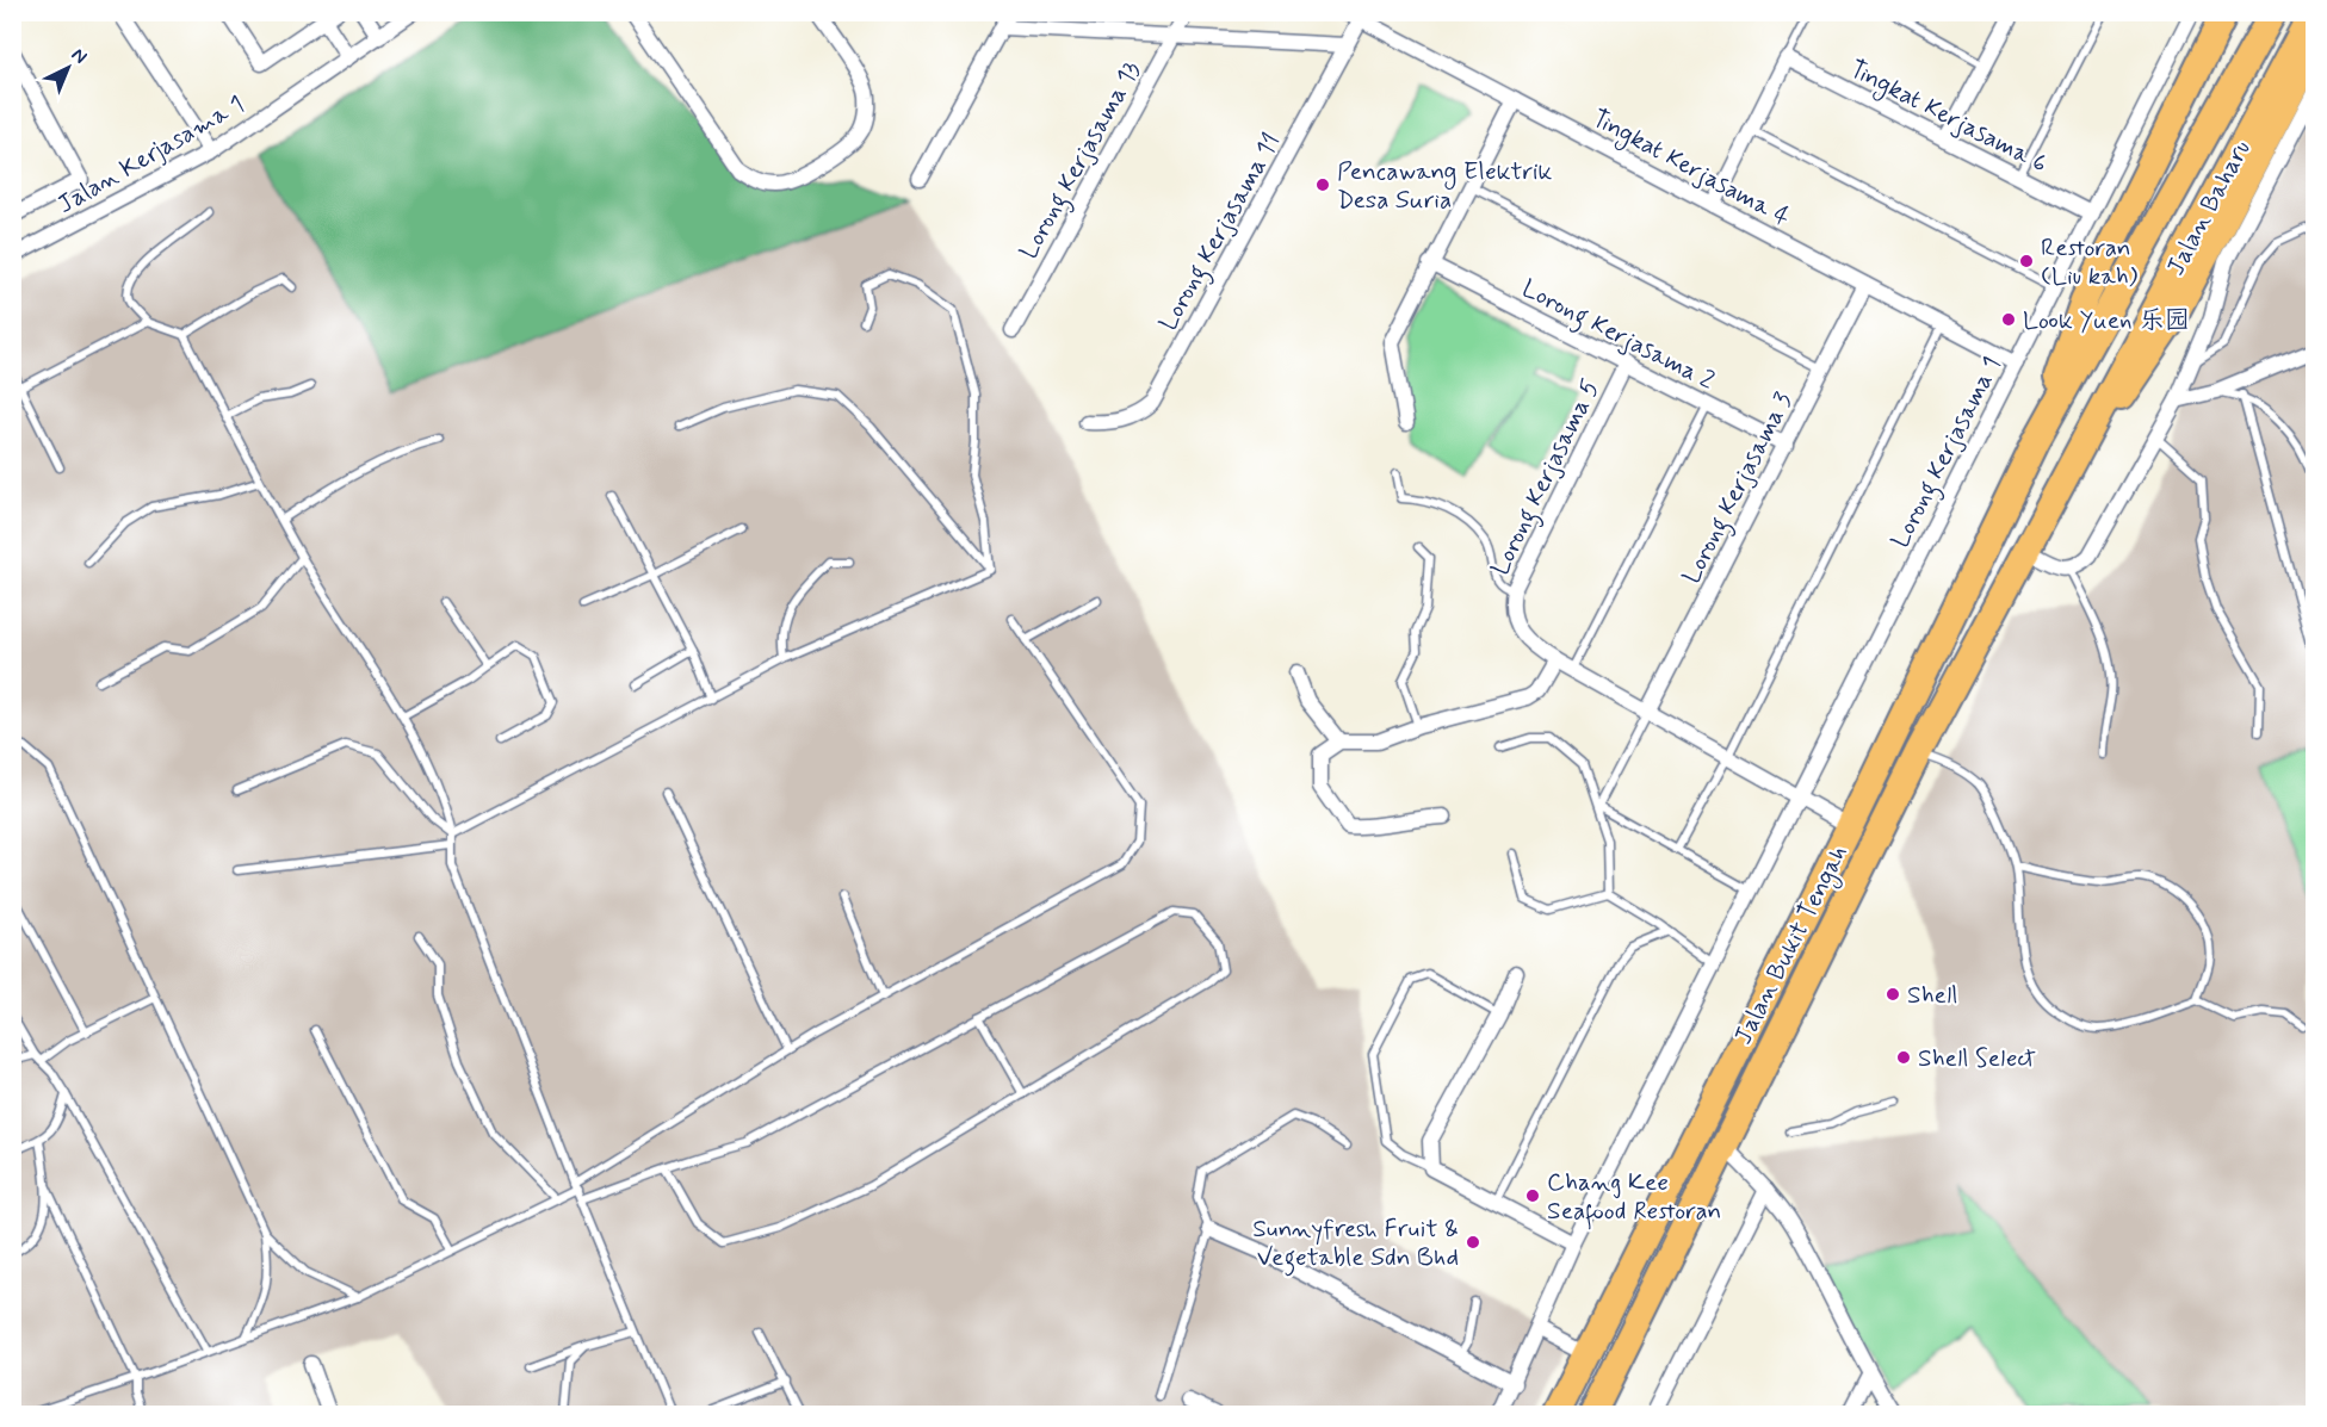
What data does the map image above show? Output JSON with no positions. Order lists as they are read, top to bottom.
{
  "streets": {
    "highway": ["Jalan Baharu", "Jalan Bukit Tengah"],
    "street": [
      "Tingkat Kerjasama 6",
      "Jalan Kerjasama 1",
      "Lorong Kerjasama 13",
      "Tingkat Kerjasama 4",
      "Lorong Kerjasama 11",
      "Lorong Kerjasama 2",
      "Lorong Kerjasama 1",
      "Lorong Kerjasama 5",
      "Lorong Kerjasama 3"
    ]
  },
  "crossings": [
    ["Tingkat Kerjasama 6", "Lorong Kerjasama 1"],
    ["Tingkat Kerjasama 4", "Lorong Kerjasama 11"],
    ["Tingkat Kerjasama 4", "Lorong Kerjasama 1"],
    ["Tingkat Kerjasama 4", "Lorong Kerjasama 3"],
    ["Jalan Baharu", "Jalan Bukit Tengah"],
    ["Lorong Kerjasama 2", "Lorong Kerjasama 5"],
    ["Lorong Kerjasama 2", "Lorong Kerjasama 3"]
  ],
  "places": [
    "Pencawang Elektrik Desa Suria",
    "Restoran (Liu kah)",
    "Look Yuen 乐园",
    "Shell",
    "Shell Select",
    "Chang Kee Seafood Restoran",
    "Sunnyfresh Fruit & Vegetable Sdn Bhd"
  ],
  "north": "top right"
}
